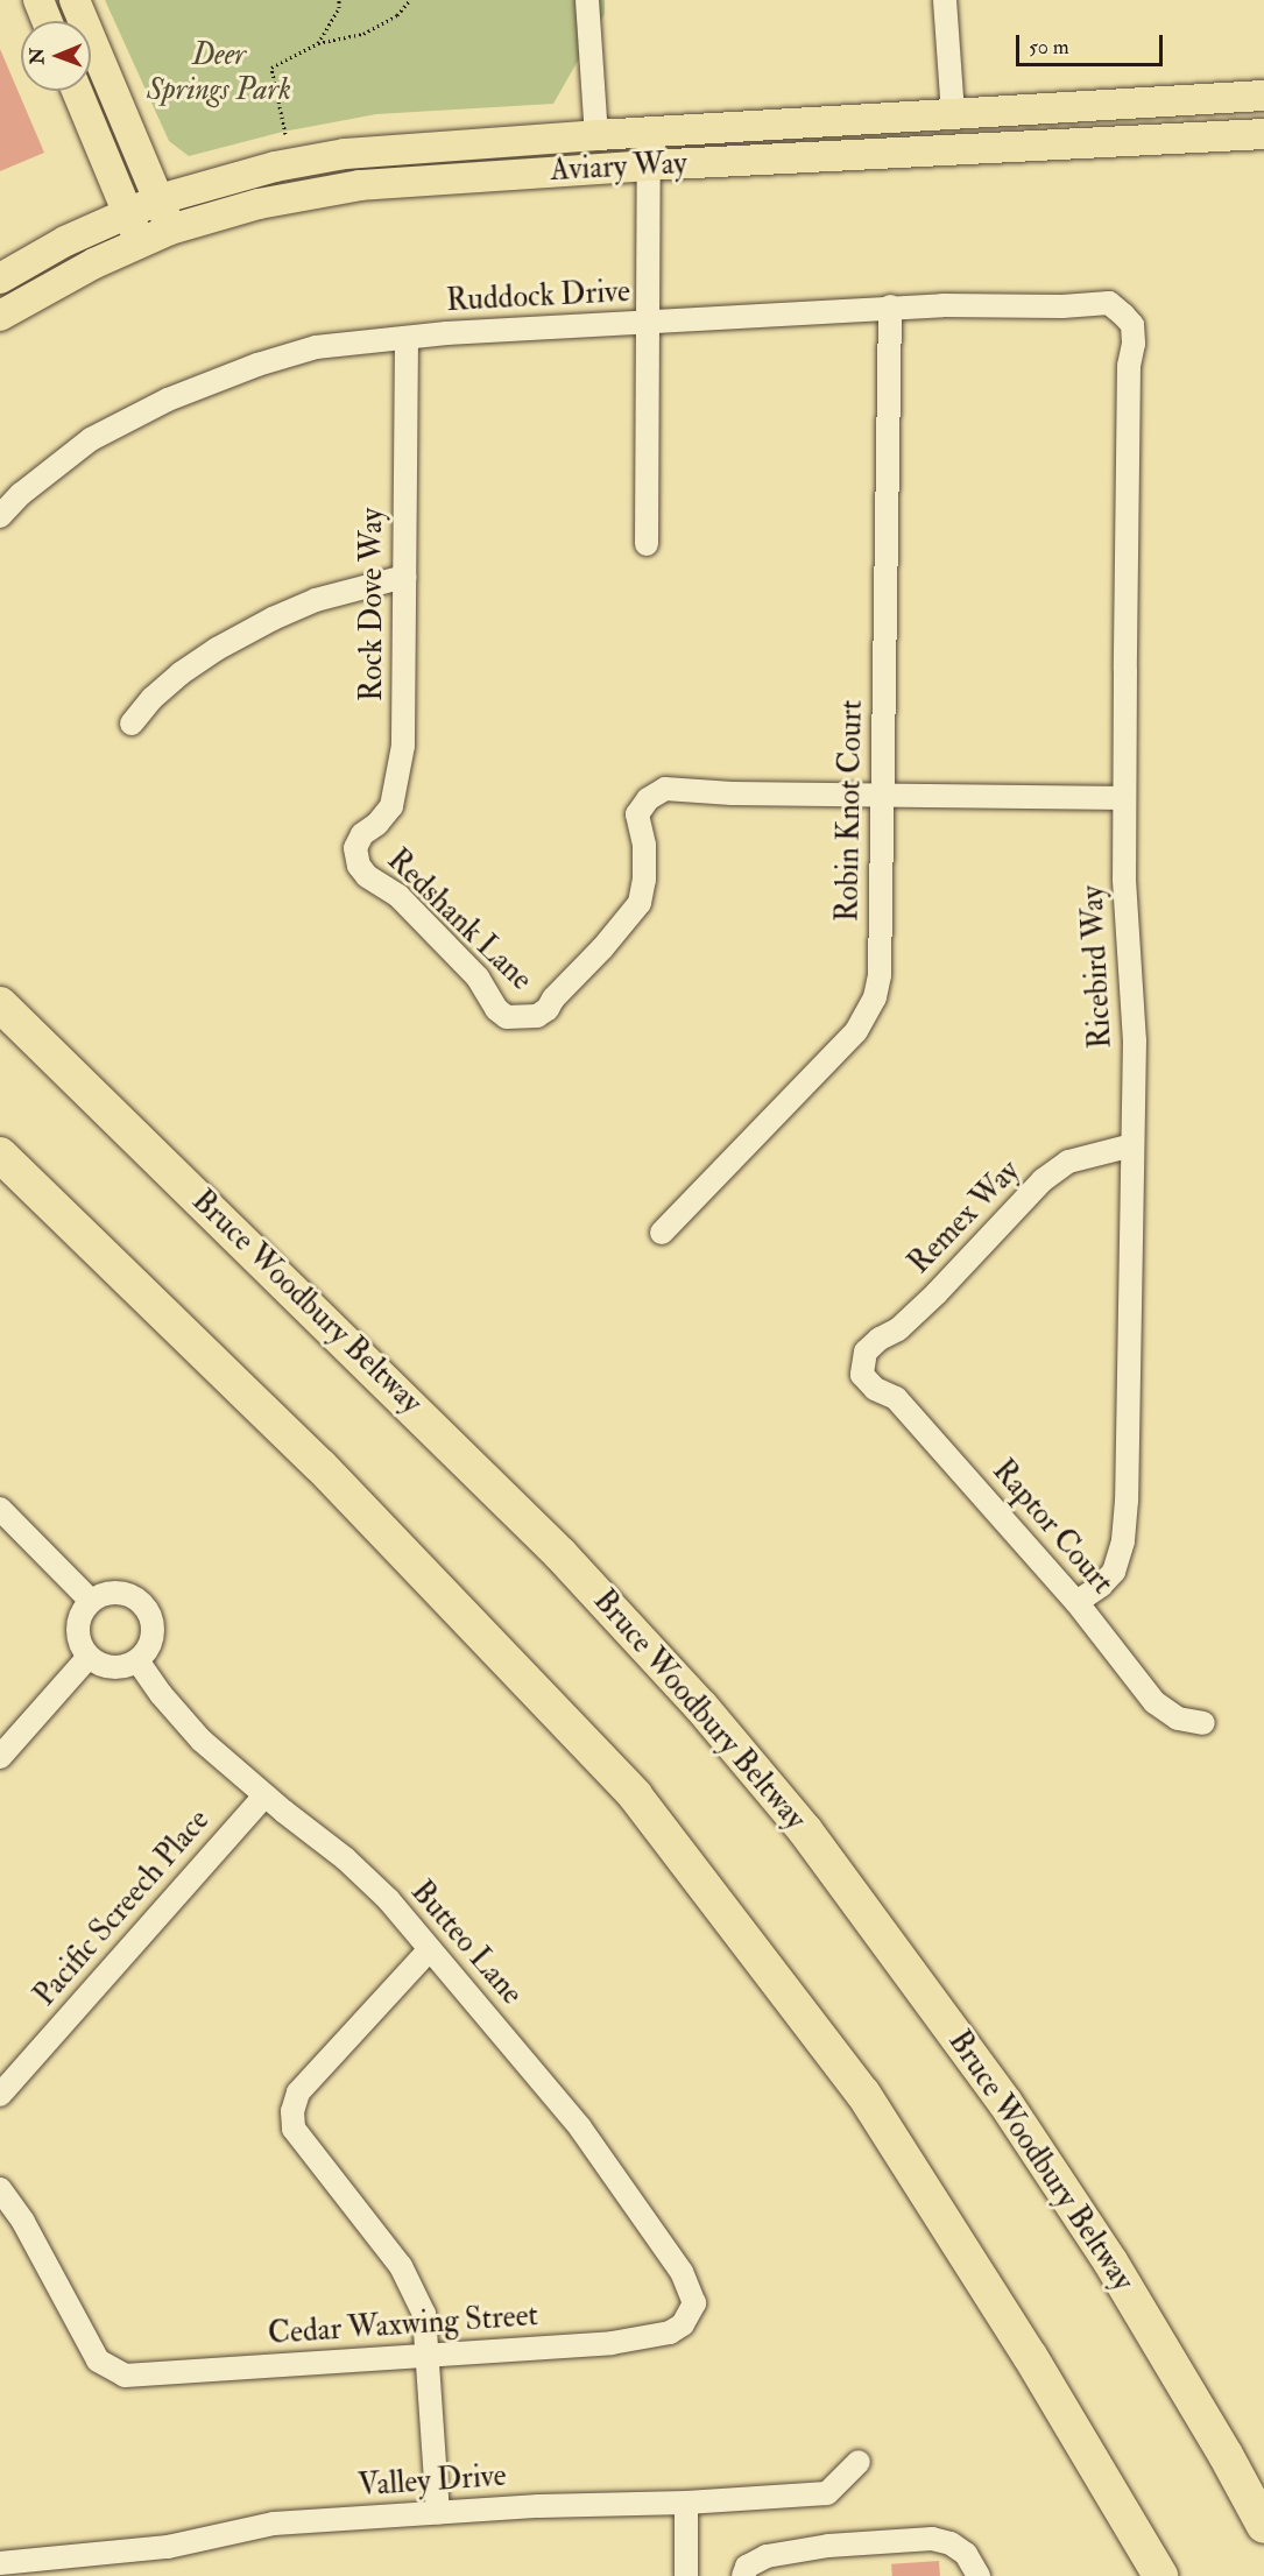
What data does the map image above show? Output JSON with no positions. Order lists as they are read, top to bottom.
{
  "streets": {
    "highway": ["Bruce Woodbury Beltway"],
    "main road": ["Aviary Way"],
    "street": [
      "Ruddock Drive",
      "Rock Dove Way",
      "Robin Knot Court",
      "Redshank Lane",
      "Ricebird Way",
      "Remex Way",
      "Raptor Court",
      "Pacific Screech Place",
      "Butteo Lane",
      "Cedar Waxwing Street",
      "Valley Drive"
    ]
  },
  "crossings": [
    ["Ruddock Drive", "Rock Dove Way"],
    ["Ruddock Drive", "Robin Knot Court"],
    ["Ruddock Drive", "Ricebird Way"],
    ["Rock Dove Way", "Redshank Lane"],
    ["Robin Knot Court", "Redshank Lane"],
    ["Ricebird Way", "Remex Way"],
    ["Ricebird Way", "Raptor Court"],
    ["Remex Way", "Raptor Court"],
    ["Pacific Screech Place", "Butteo Lane"],
    ["Butteo Lane", "Cedar Waxwing Street"]
  ],
  "parks": ["Deer Springs Park"],
  "scale_bar": "50 m",
  "north": "left"
}
